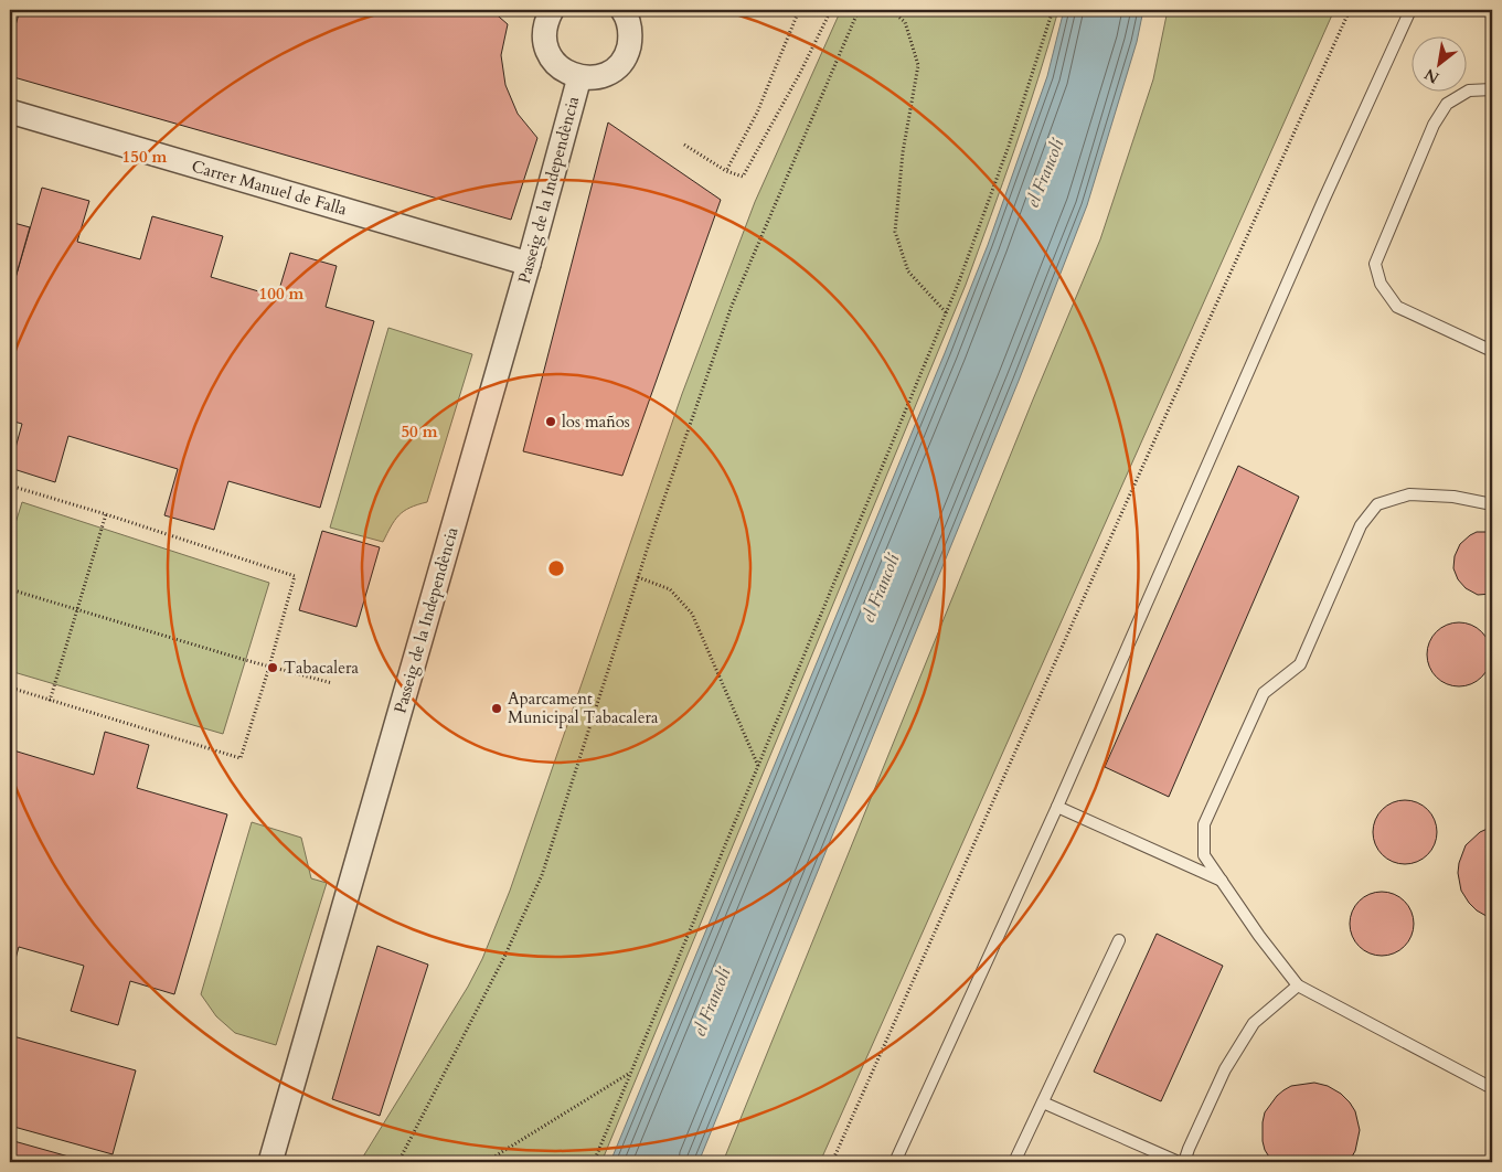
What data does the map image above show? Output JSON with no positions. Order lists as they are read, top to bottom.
{
  "streets": {
    "street": ["Carrer Manuel de Falla", "Passeig de la Independència"]
  },
  "crossings": [
    ["Carrer Manuel de Falla", "Passeig de la Independència"]
  ],
  "water": ["el Francolí"],
  "places": ["los maños", "Tabacalera", "Aparcament Municipal Tabacalera"],
  "north": "bottom left",
  "rings": ["150 m", "100 m", "50 m"]
}
